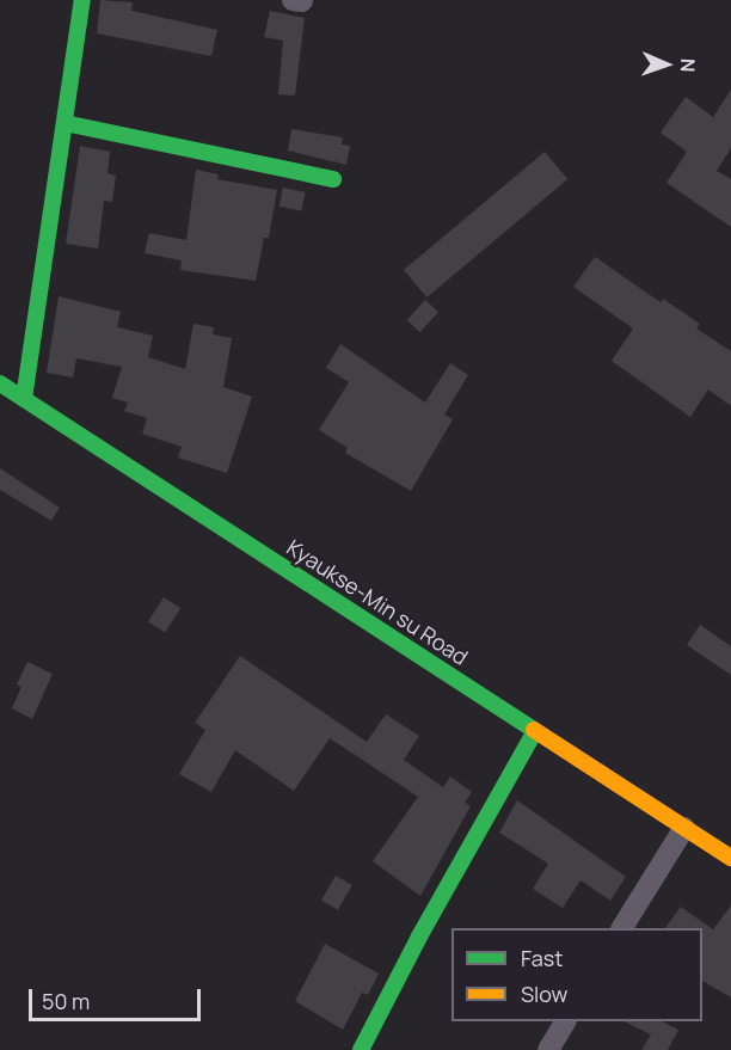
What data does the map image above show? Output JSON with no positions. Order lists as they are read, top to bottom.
{
  "streets": {
    "street": ["Kyaukse-Min su Road"]
  },
  "legend": ["Fast", "Slow"],
  "scale_bar": "50 m",
  "north": "right"
}
